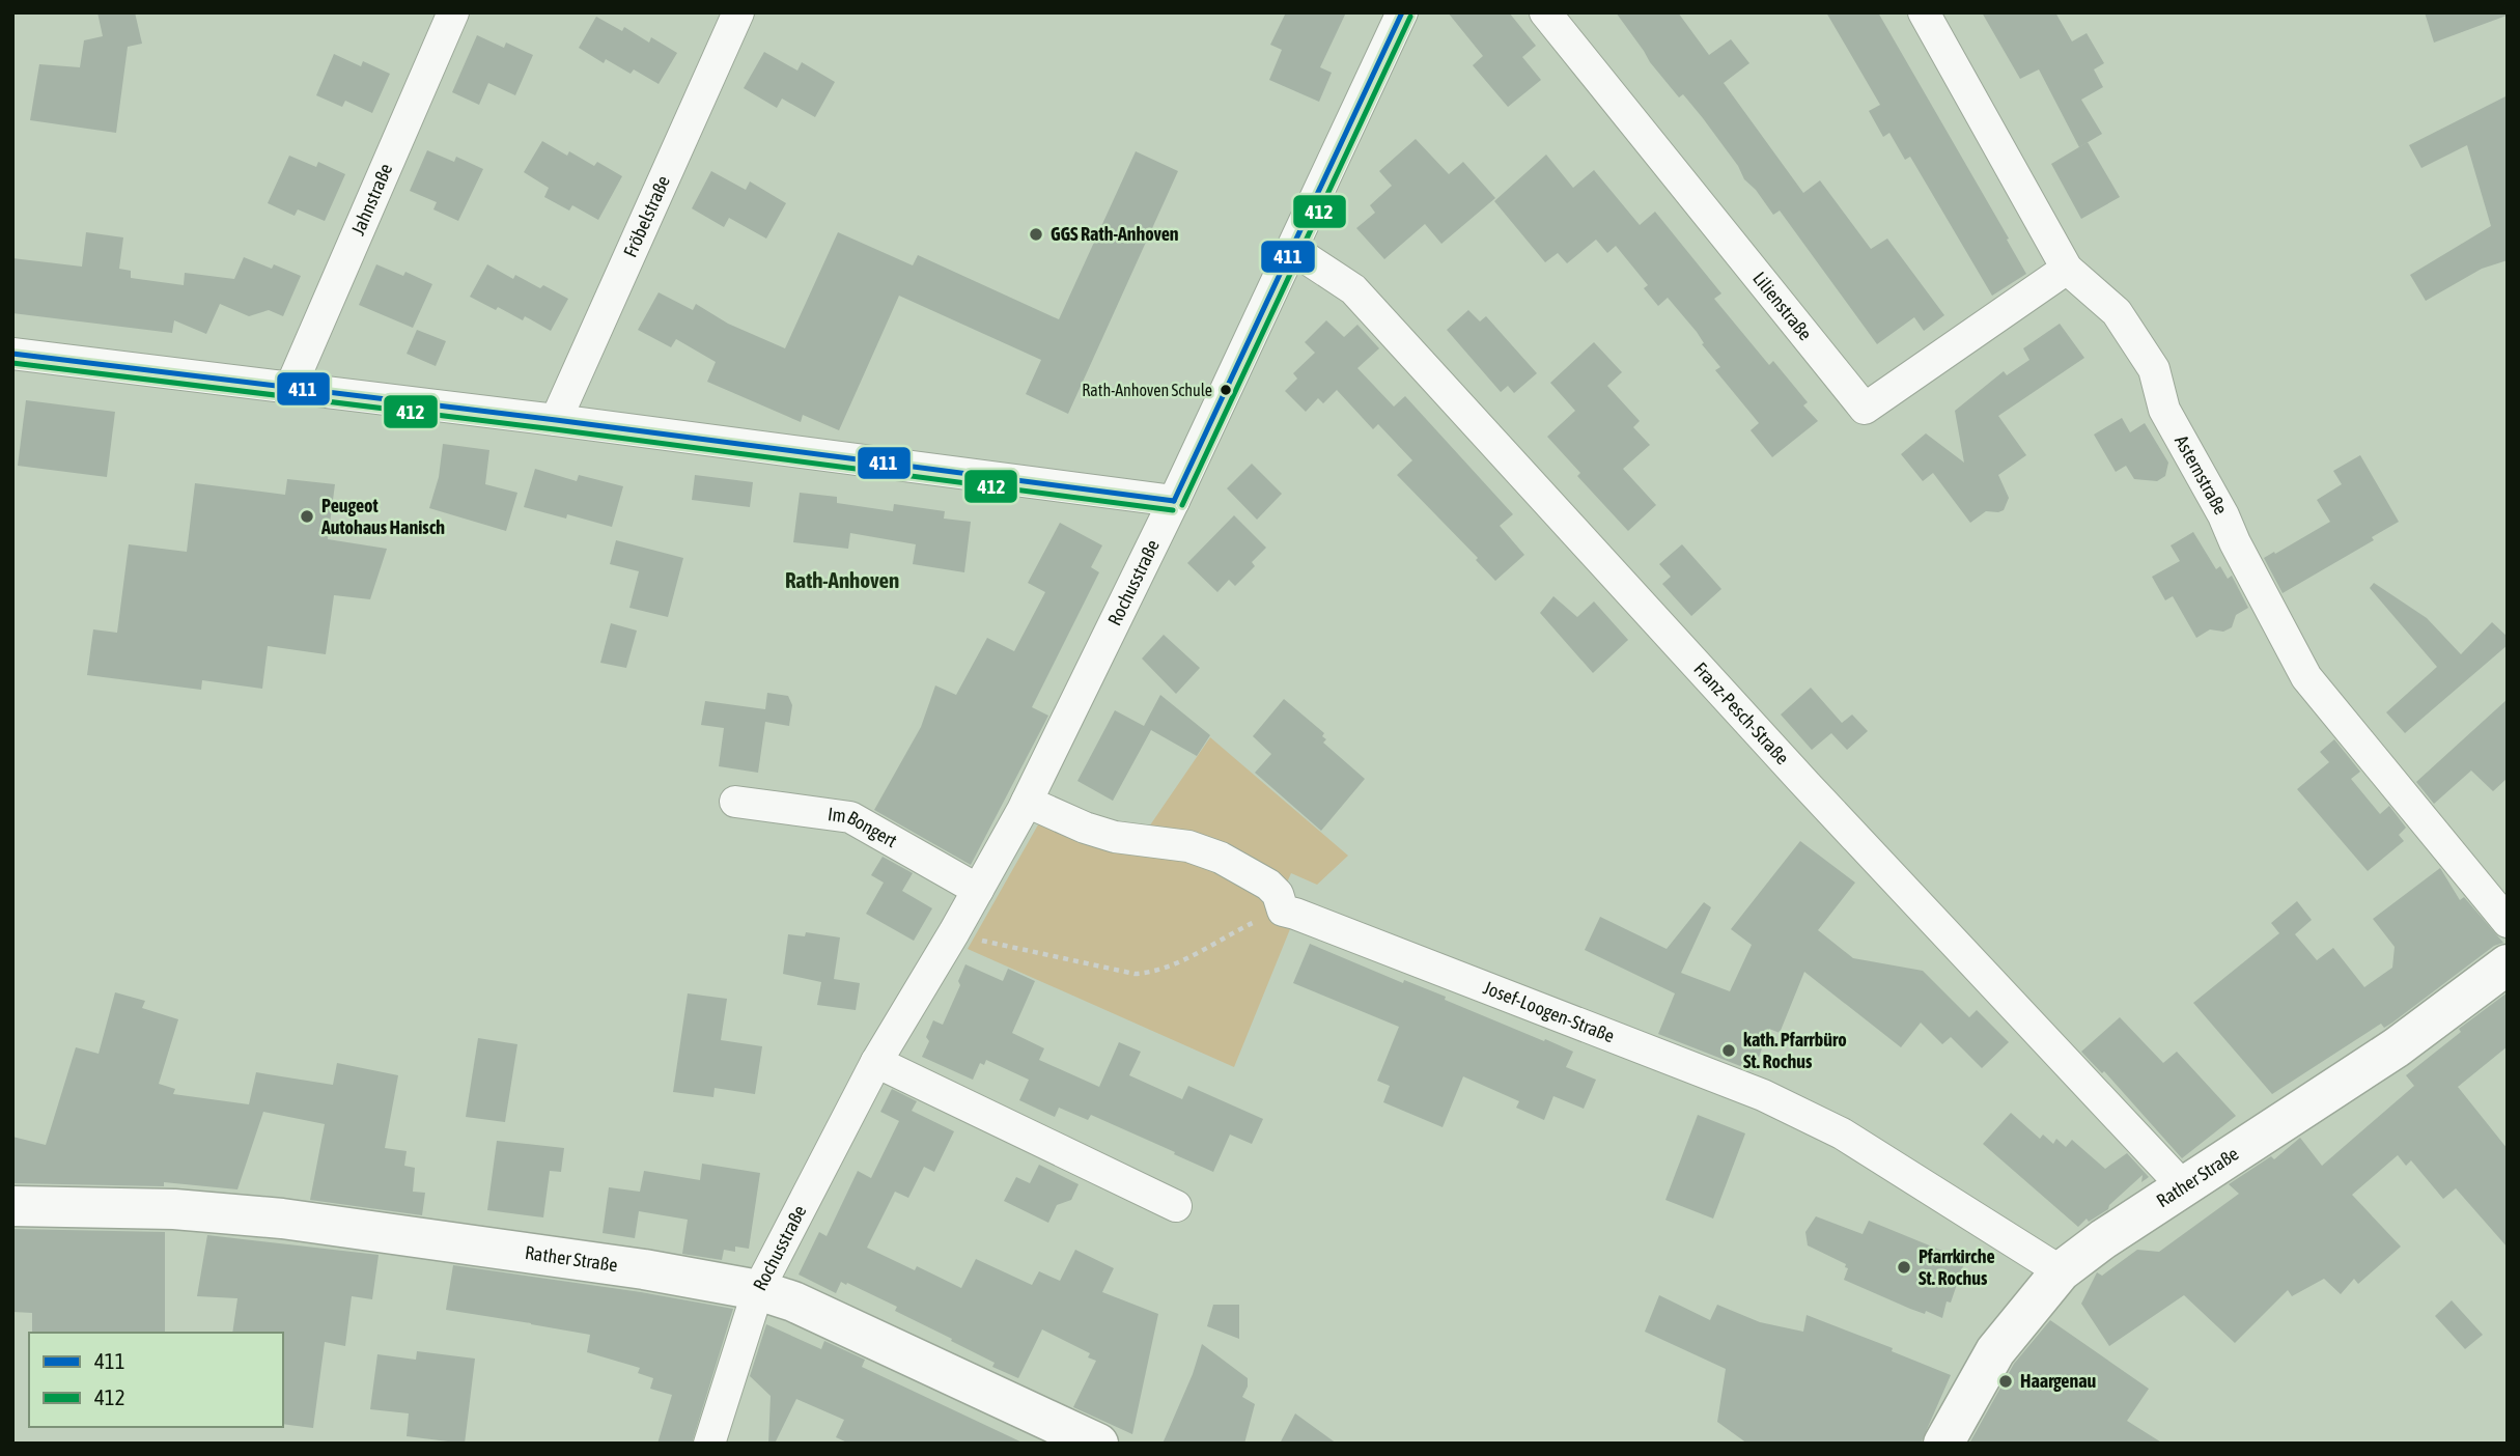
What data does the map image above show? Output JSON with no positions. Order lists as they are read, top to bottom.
{
  "streets": {
    "main road": ["Rather Straße"],
    "street": [
      "Jahnstraße",
      "Fröbelstraße",
      "Lilienstraße",
      "Asternstraße",
      "Rochusstraße",
      "Franz-Pesch-Straße",
      "Im Bongert",
      "Josef-Loogen-Straße"
    ]
  },
  "crossings": [
    ["Lilienstraße", "Asternstraße"],
    ["Rochusstraße", "Franz-Pesch-Straße"],
    ["Rochusstraße", "Im Bongert"],
    ["Rochusstraße", "Rather Straße"],
    ["Franz-Pesch-Straße", "Rather Straße"],
    ["Josef-Loogen-Straße", "Rather Straße"]
  ],
  "districts": ["Rath-Anhoven"],
  "places": [
    "GGS Rath-Anhoven",
    "Rath-Anhoven Schule",
    "Peugeot Autohaus Hanisch",
    "kath. Pfarrbüro St. Rochus",
    "Pfarrkirche St. Rochus",
    "Haargenau"
  ],
  "lines": ["transit line 411", "transit line 412"],
  "legend": ["411", "412"]
}
